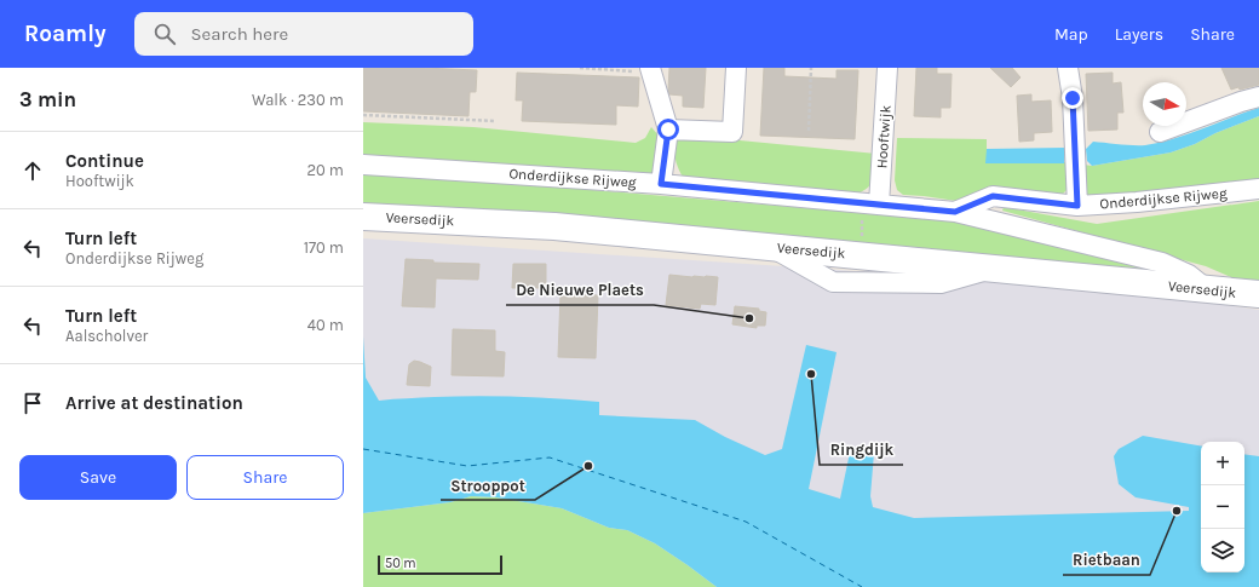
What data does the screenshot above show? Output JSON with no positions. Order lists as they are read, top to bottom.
{
  "streets": {
    "main road": ["Veersedijk"],
    "street": ["Hooftwijk", "Onderdijkse Rijweg"]
  },
  "crossings": [
    ["Hooftwijk", "Onderdijkse Rijweg"],
    ["Onderdijkse Rijweg", "Veersedijk"]
  ],
  "places": [
    "De Nieuwe Plaets",
    "Ringdijk",
    "Strooppot",
    "Rietbaan"
  ],
  "scale_bar": "50 m",
  "north": "right",
  "page": {
    "header": "Roamly",
    "search": "Search here",
    "nav": ["Map", "Layers", "Share"],
    "heading": ["3 min", "Walk · 230 m"],
    "list": [
      ["Continue", "Hooftwijk", "20 m"],
      ["Turn left", "Onderdijkse Rijweg", "170 m"],
      ["Turn left", "Aalscholver", "40 m"],
      "Arrive at destination"
    ],
    "buttons": ["Save", "Share"],
    "map_buttons": ["+", "−"],
    "scale": "50 m"
  }
}
